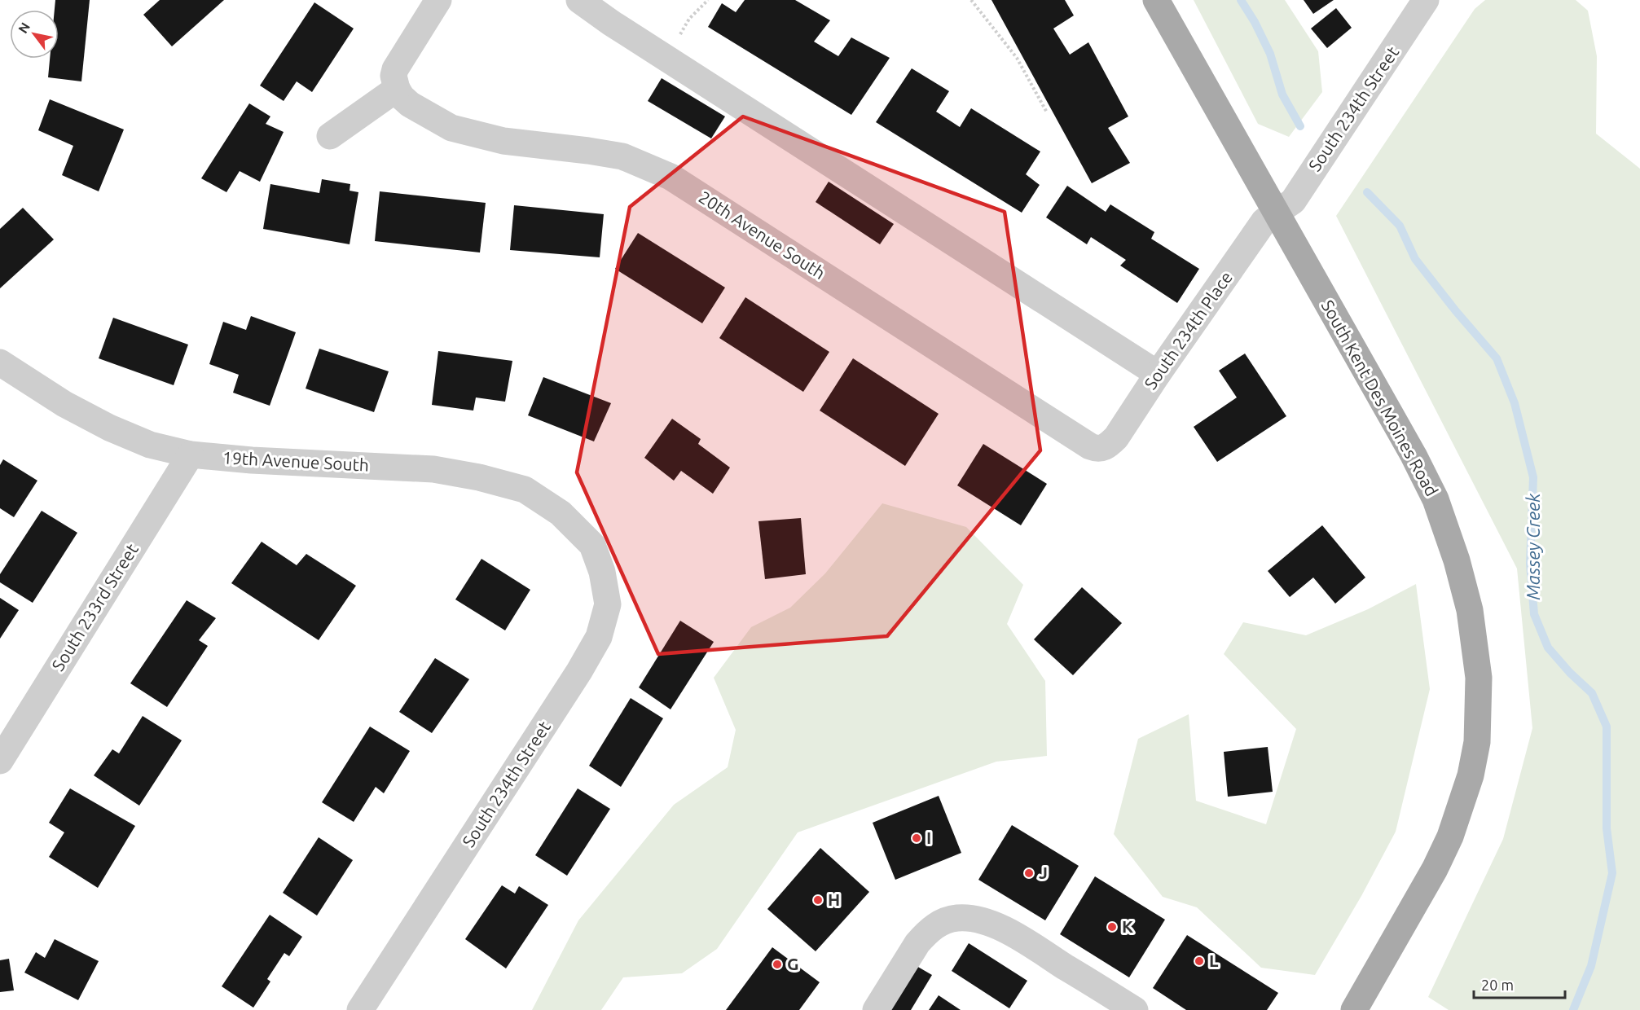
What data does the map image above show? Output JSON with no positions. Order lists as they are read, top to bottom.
{
  "streets": {
    "main road": ["South Kent Des Moines Road"],
    "street": [
      "South 234th Street",
      "20th Avenue South",
      "South 234th Place",
      "19th Avenue South",
      "South 233rd Street"
    ]
  },
  "crossings": [
    ["South 234th Street", "South 234th Place"],
    ["South 234th Street", "South Kent Des Moines Road"],
    ["South 234th Street", "19th Avenue South"],
    ["20th Avenue South", "South 234th Place"],
    ["South 234th Place", "South Kent Des Moines Road"],
    ["19th Avenue South", "South 233rd Street"]
  ],
  "water": ["Massey Creek"],
  "places": [
    "I",
    "J",
    "H",
    "K",
    "L",
    "G"
  ],
  "scale_bar": "20 m",
  "north": "top left"
}
